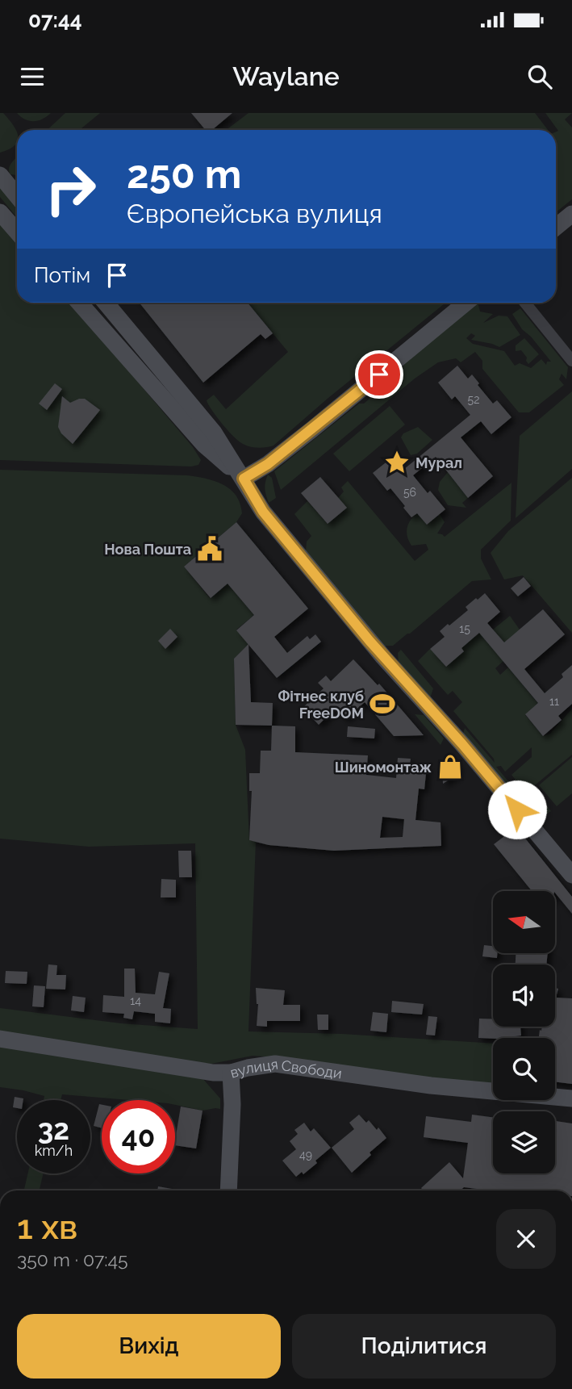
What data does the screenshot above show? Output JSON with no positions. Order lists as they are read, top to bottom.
{
  "streets": {
    "street": ["вулиця Свободи"]
  },
  "places": {
    "place": ["Мурал"],
    "public building": ["Нова Пошта"],
    "sports": ["Фітнес клуб FreeDOM"],
    "shop": ["Шиномонтаж"]
  },
  "house_numbers": [
    "52",
    "56",
    "15",
    "11",
    "14",
    "49"
  ],
  "north": "left",
  "page": {
    "status": "07:44",
    "header": "Waylane",
    "turn": ["250 m", "Європейська вулиця"],
    "then": "Потім",
    "speed": "32 km/h",
    "limit": "40",
    "heading": ["1 хв", "350 m · 07:45"],
    "buttons": ["Вихід", "Поділитися"]
  }
}
